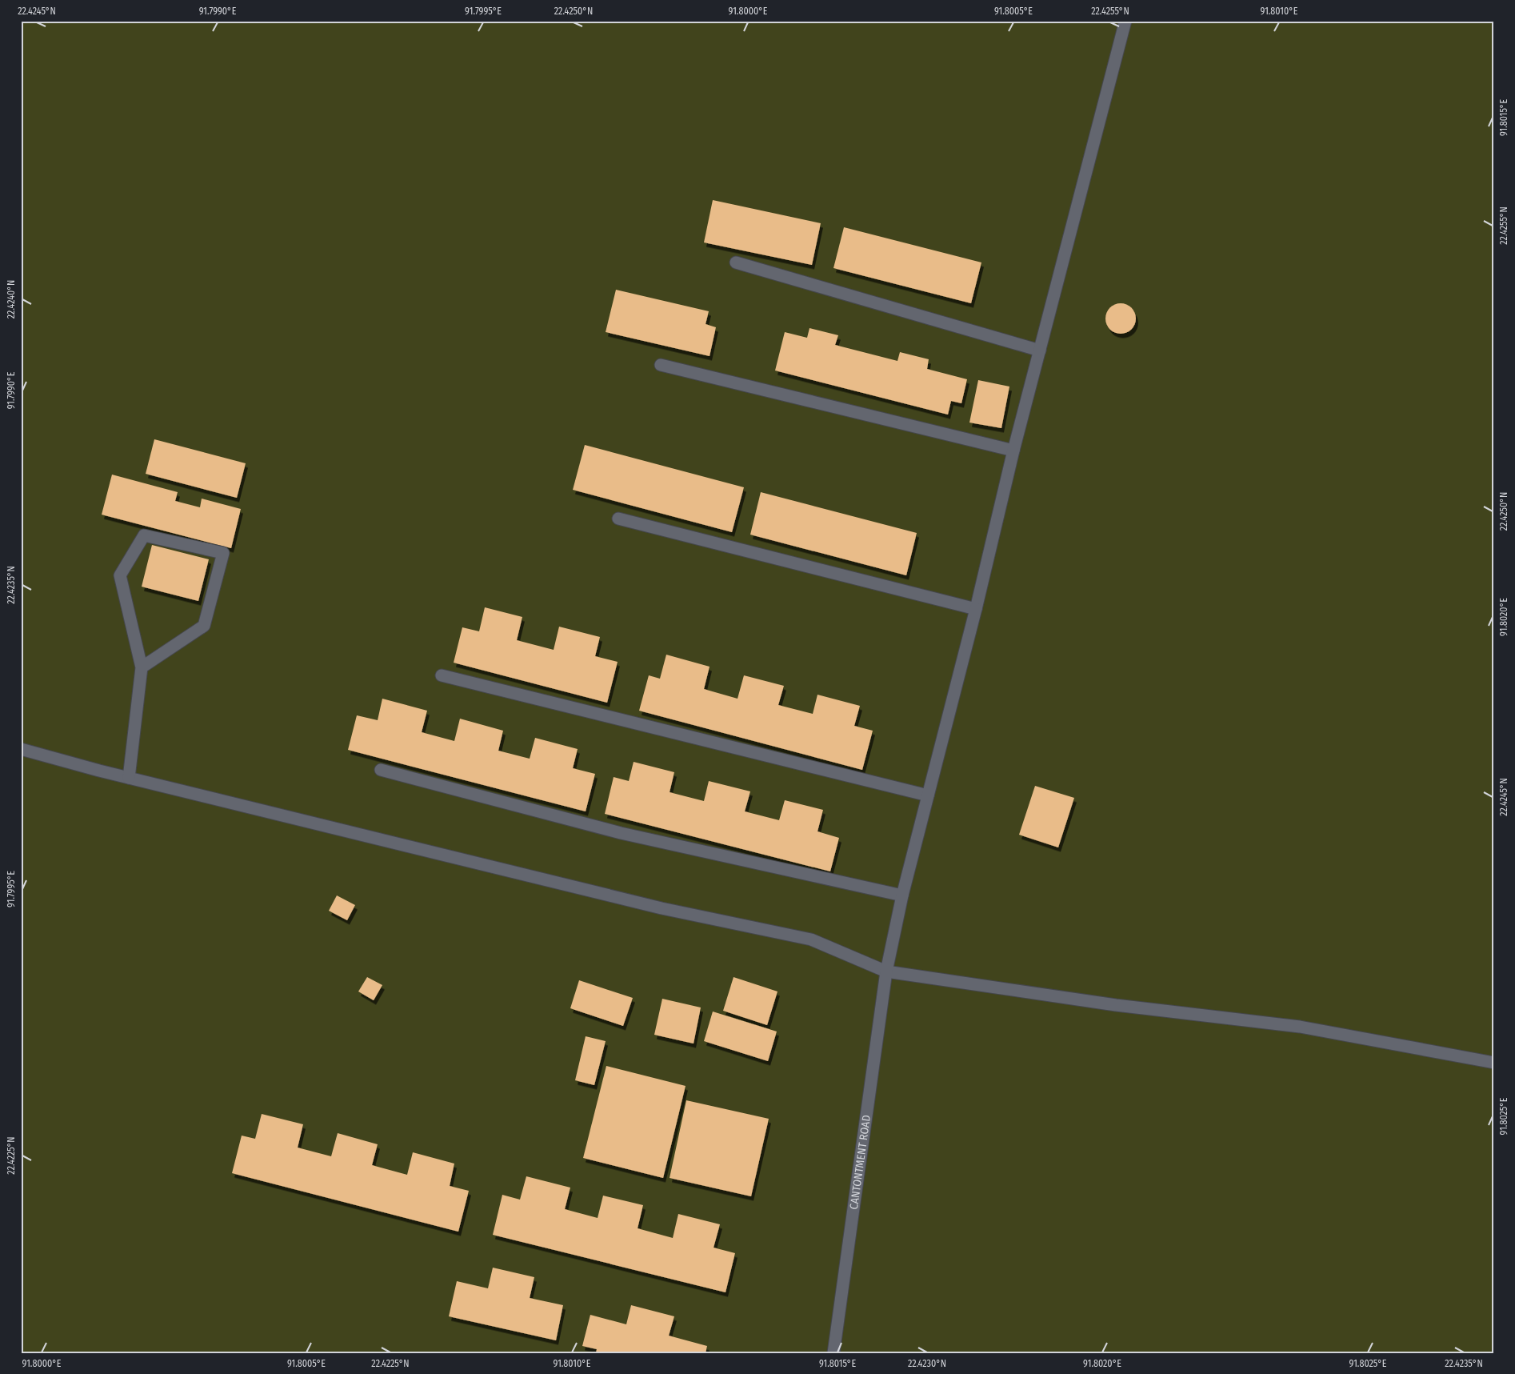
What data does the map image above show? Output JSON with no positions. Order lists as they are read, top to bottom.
{
  "streets": {
    "street": ["CANTONTMENT ROAD"]
  },
  "coordinates": [
    "22.4245°N",
    "91.7990°E",
    "91.7995°E",
    "22.4250°N",
    "91.8000°E",
    "91.8005°E",
    "22.4255°N",
    "91.8010°E",
    "91.8015°E",
    "22.4240°N",
    "22.4235°N",
    "91.8020°E",
    "91.8025°E",
    "22.4225°N",
    "22.4230°N"
  ]
}
